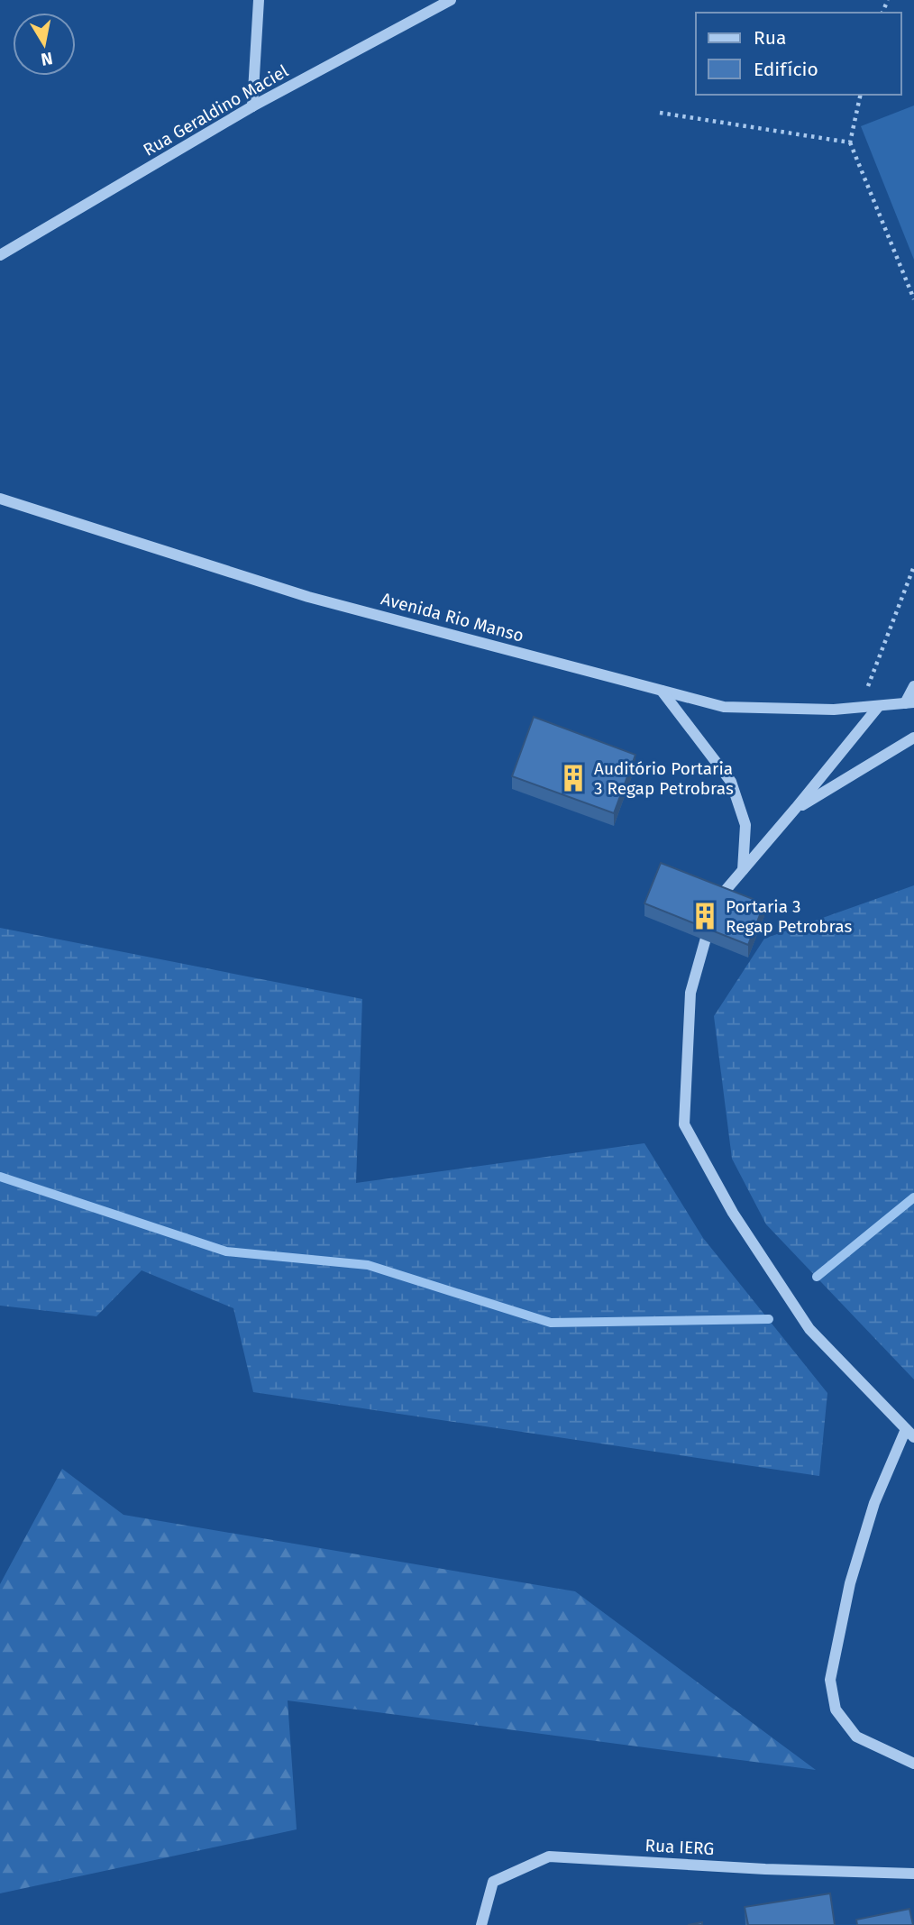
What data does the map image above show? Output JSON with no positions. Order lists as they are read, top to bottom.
{
  "streets": {
    "street": ["Rua Geraldino Maciel", "Avenida Rio Manso", "Rua IERG"]
  },
  "places": {
    "building": ["Auditório Portaria 3 Regap Petrobras", "Portaria 3 Regap Petrobras"]
  },
  "legend": ["Rua", "Edifício"],
  "north": "bottom"
}
